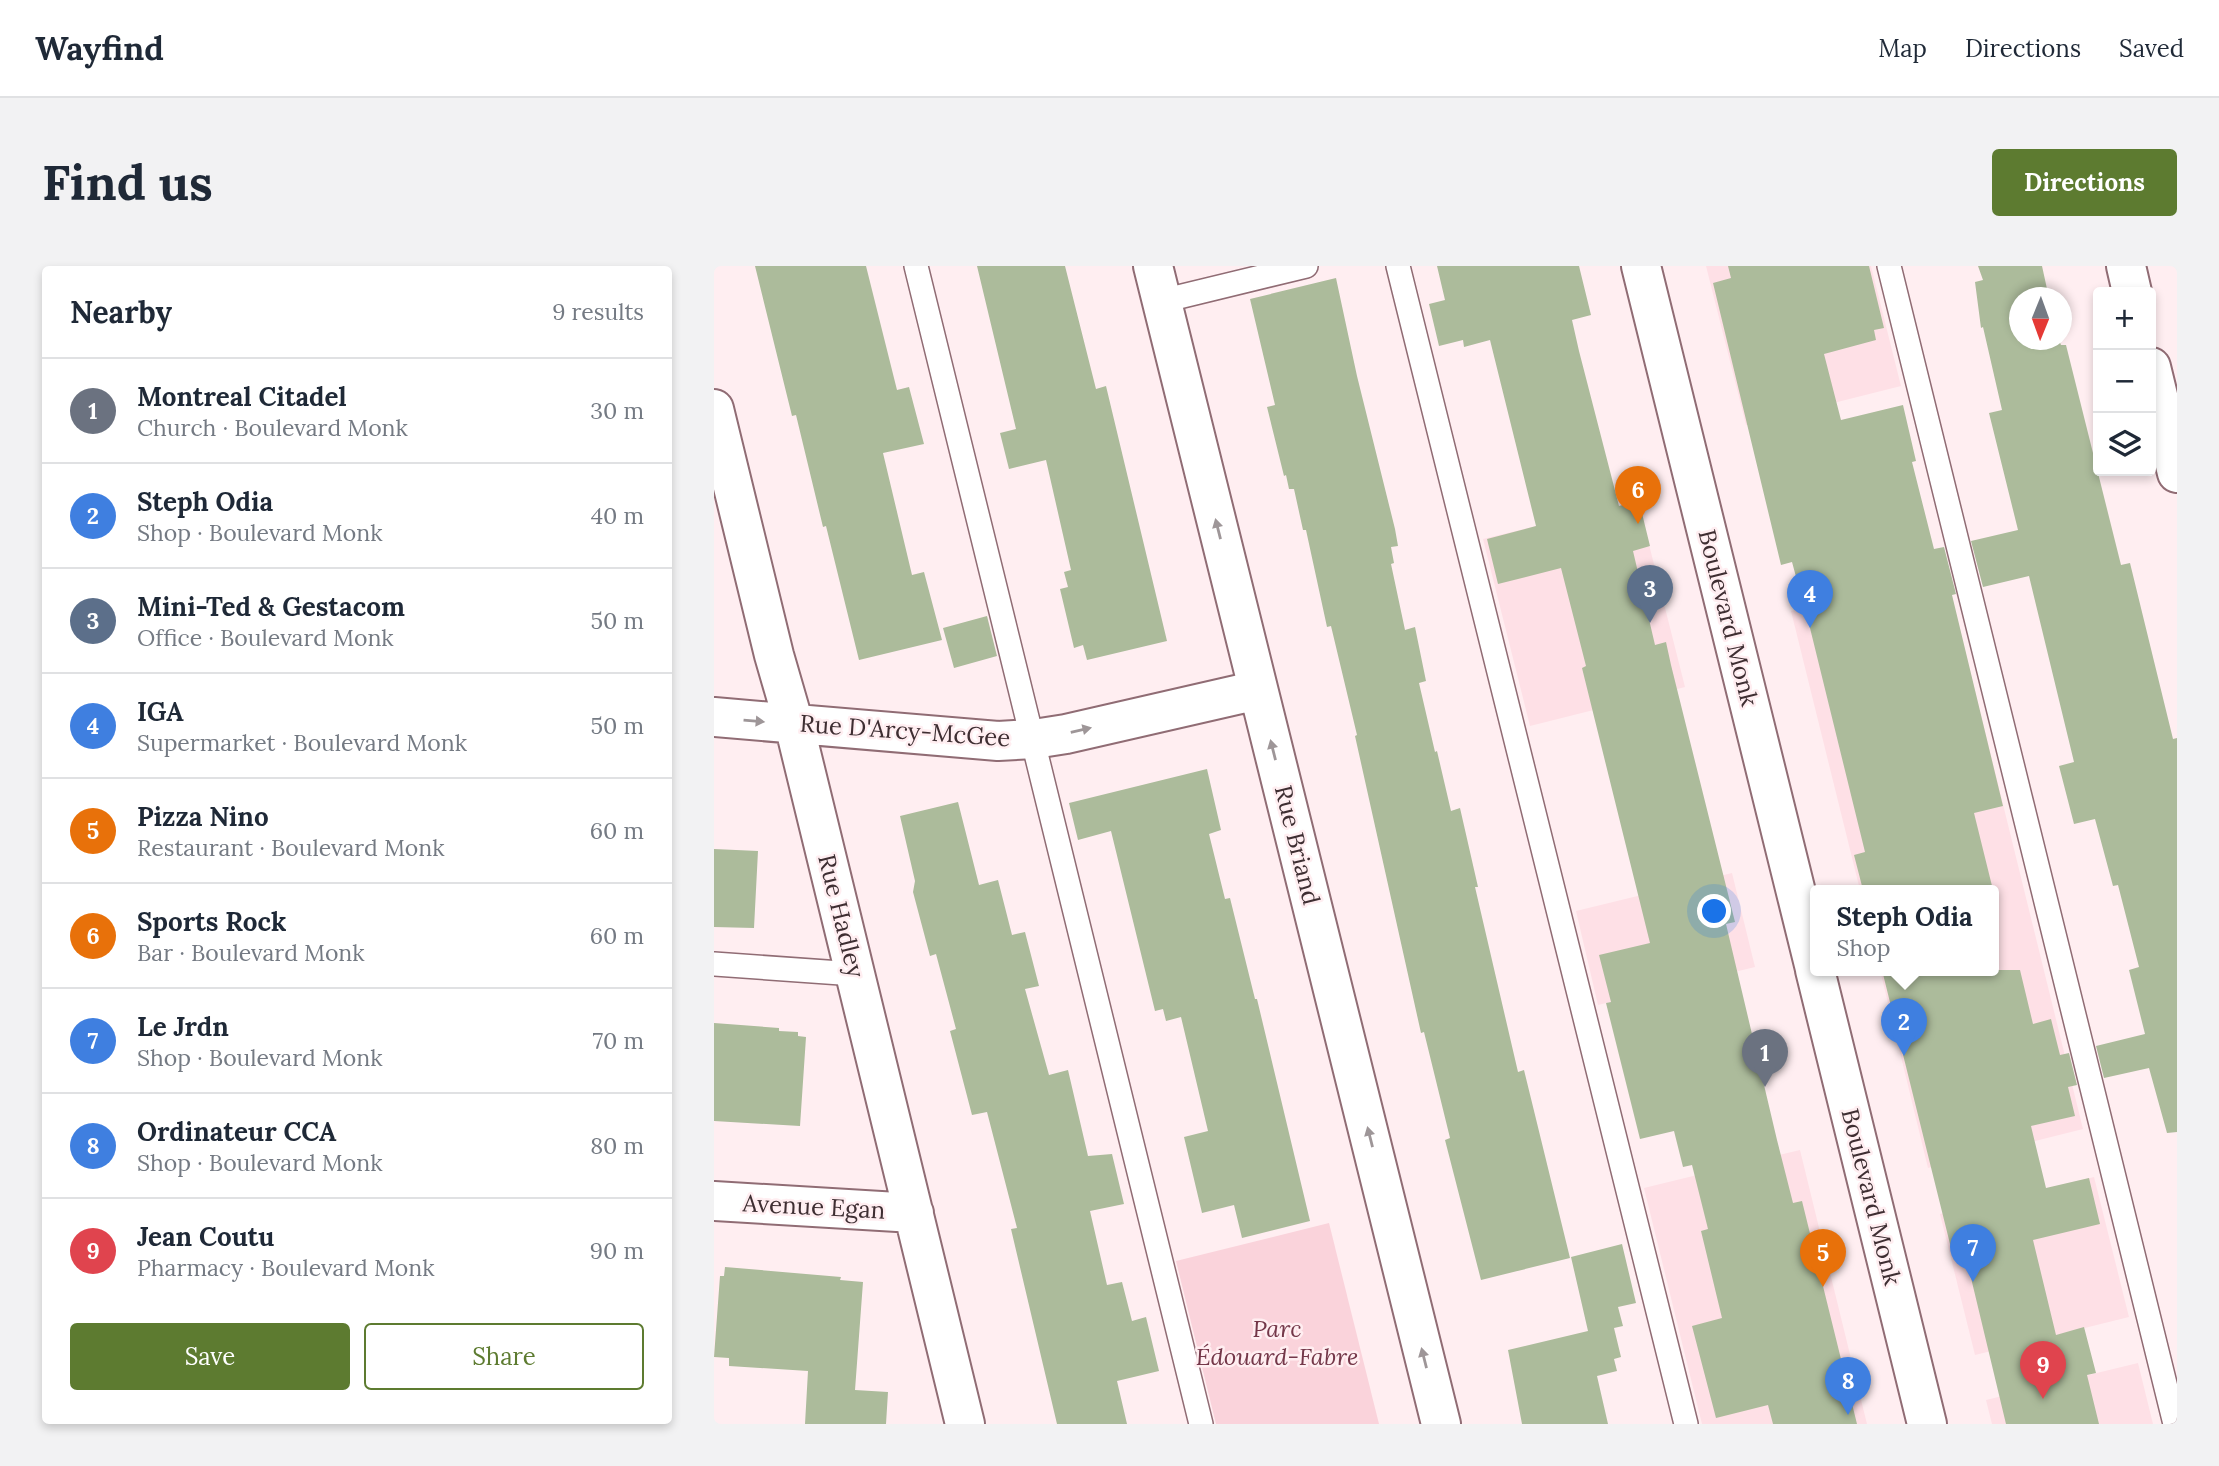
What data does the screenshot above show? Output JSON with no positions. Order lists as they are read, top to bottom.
{
  "streets": {
    "street": [
      "Boulevard Monk",
      "Rue D'Arcy-McGee",
      "Rue Briand",
      "Rue Hadley",
      "Avenue Egan"
    ]
  },
  "crossings": [
    ["Rue D'Arcy-McGee", "Rue Briand"],
    ["Rue D'Arcy-McGee", "Rue Hadley"],
    ["Rue Hadley", "Avenue Egan"]
  ],
  "one_way": ["Rue D'Arcy-McGee", "Rue Briand"],
  "parks": ["Parc Édouard-Fabre"],
  "north": "bottom",
  "page": {
    "header": "Wayfind",
    "nav": ["Map", "Directions", "Saved"],
    "buttons": [
      "Directions",
      ["Save", "Share"]
    ],
    "title": "Find us",
    "heading": ["Nearby", "9 results"],
    "map_buttons": ["+", "−"],
    "list": [
      {
        "mark": "1",
        "name": "Montreal Citadel",
        "note": "Church · Boulevard Monk",
        "value": "30 m"
      },
      {
        "mark": "2",
        "name": "Steph Odia",
        "note": "Shop · Boulevard Monk",
        "value": "40 m"
      },
      {
        "mark": "3",
        "name": "Mini-Ted & Gestacom",
        "note": "Office · Boulevard Monk",
        "value": "50 m"
      },
      {
        "mark": "4",
        "name": "IGA",
        "note": "Supermarket · Boulevard Monk",
        "value": "50 m"
      },
      {
        "mark": "5",
        "name": "Pizza Nino",
        "note": "Restaurant · Boulevard Monk",
        "value": "60 m"
      },
      {
        "mark": "6",
        "name": "Sports Rock",
        "note": "Bar · Boulevard Monk",
        "value": "60 m"
      },
      {
        "mark": "7",
        "name": "Le Jrdn",
        "note": "Shop · Boulevard Monk",
        "value": "70 m"
      },
      {
        "mark": "8",
        "name": "Ordinateur CCA",
        "note": "Shop · Boulevard Monk",
        "value": "80 m"
      },
      {
        "mark": "9",
        "name": "Jean Coutu",
        "note": "Pharmacy · Boulevard Monk",
        "value": "90 m"
      }
    ],
    "pins": [
      "6",
      "3",
      "4",
      "2",
      "1",
      "7",
      "5",
      "9",
      "8"
    ],
    "popup": ["Steph Odia", "Shop"]
  }
}
